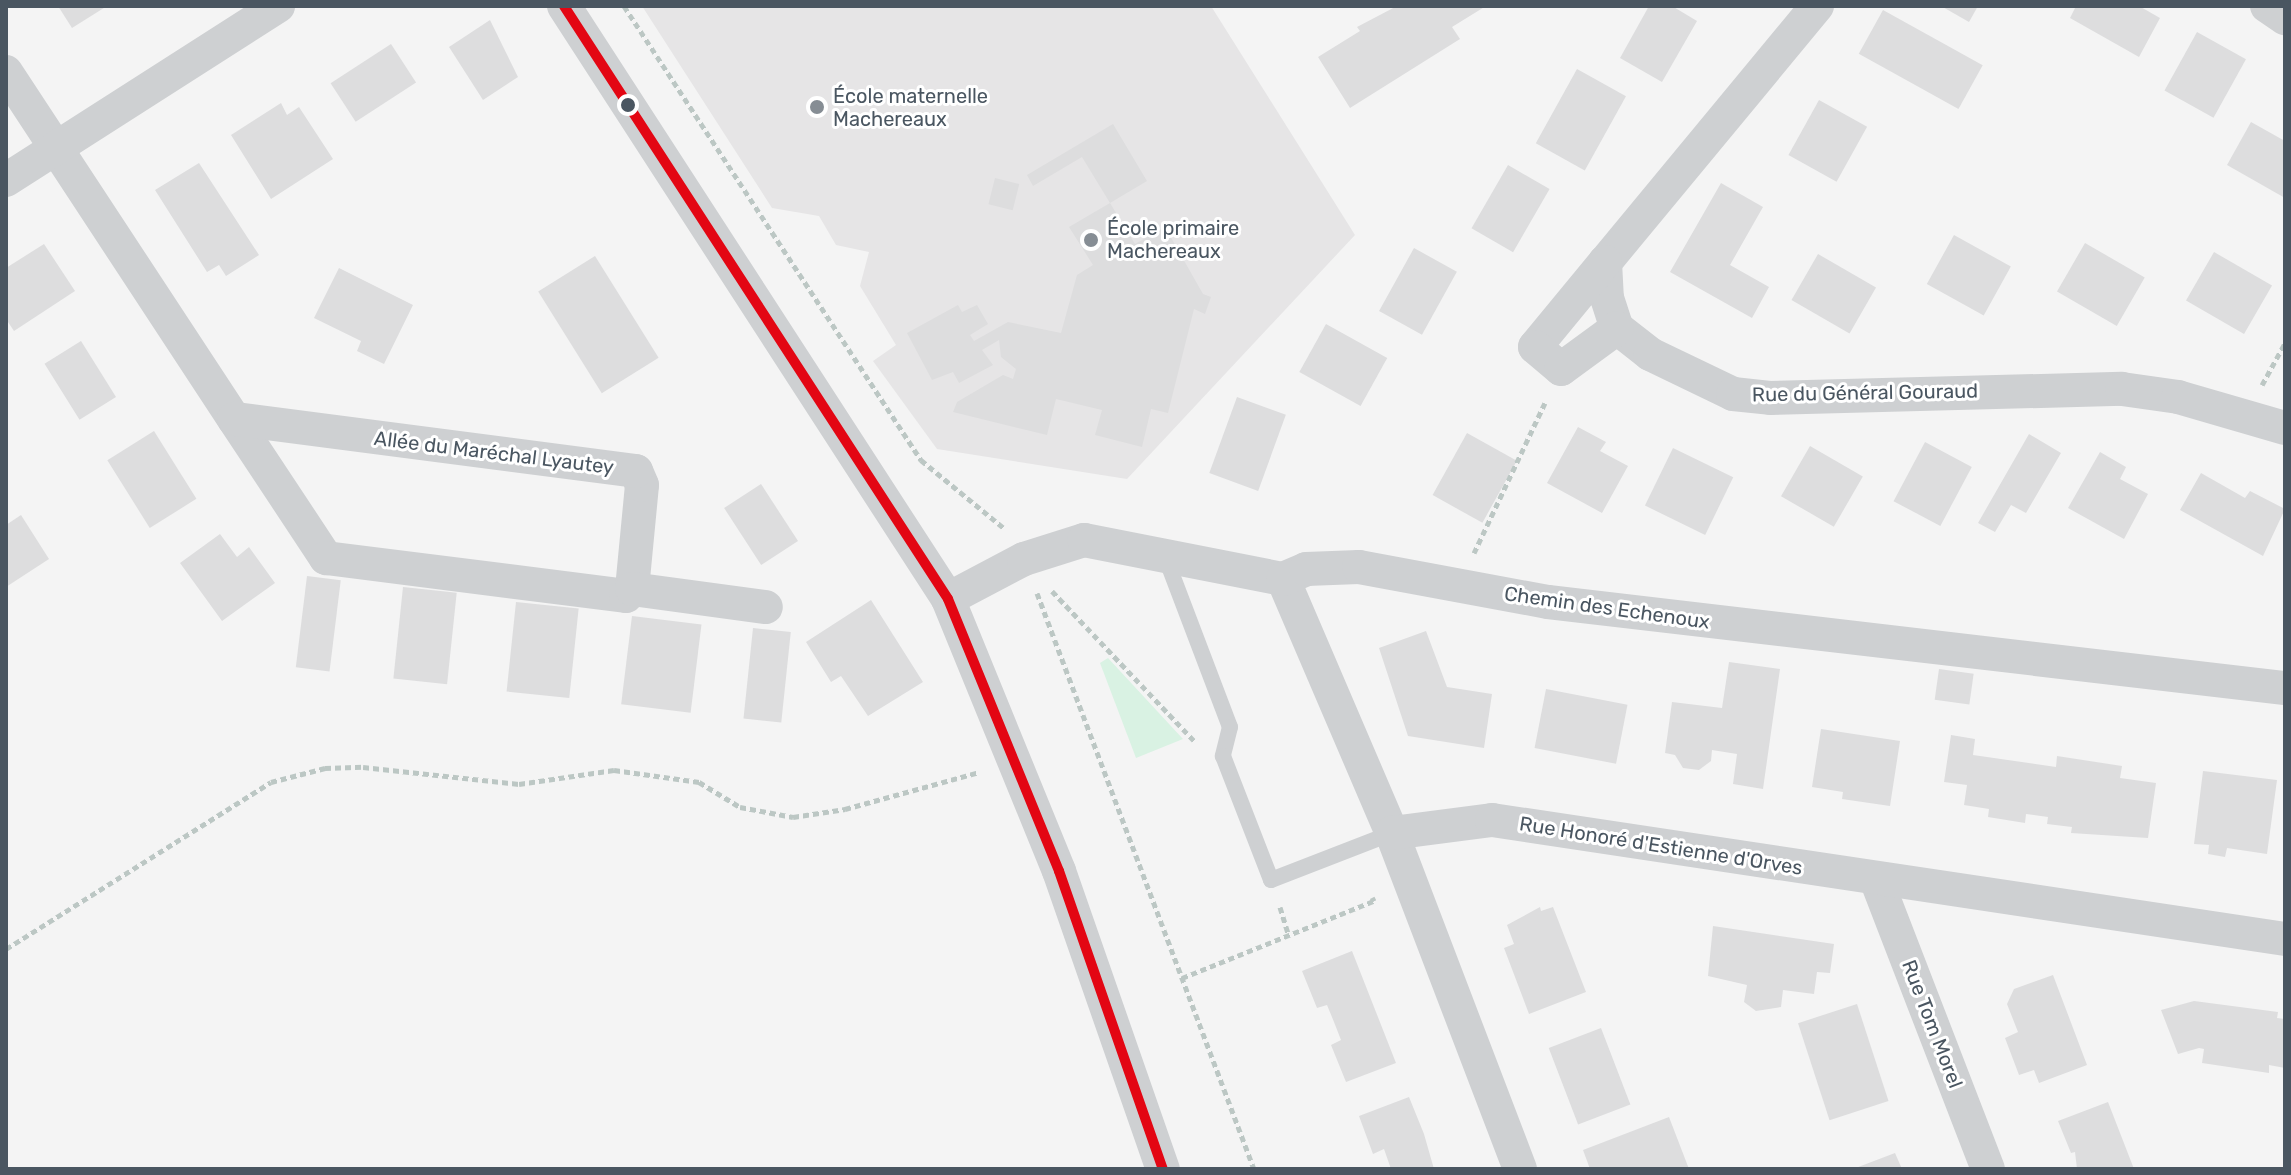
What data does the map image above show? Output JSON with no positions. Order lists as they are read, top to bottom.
{
  "streets": {
    "street": [
      "Rue du Général Gouraud",
      "Allée du Maréchal Lyautey",
      "Chemin des Echenoux",
      "Rue Honoré d'Estienne d'Orves",
      "Rue Tom Morel"
    ]
  },
  "crossings": [
    ["Rue Honoré d'Estienne d'Orves", "Rue Tom Morel"]
  ],
  "places": ["École maternelle Machereaux", "École primaire Machereaux"]
}
